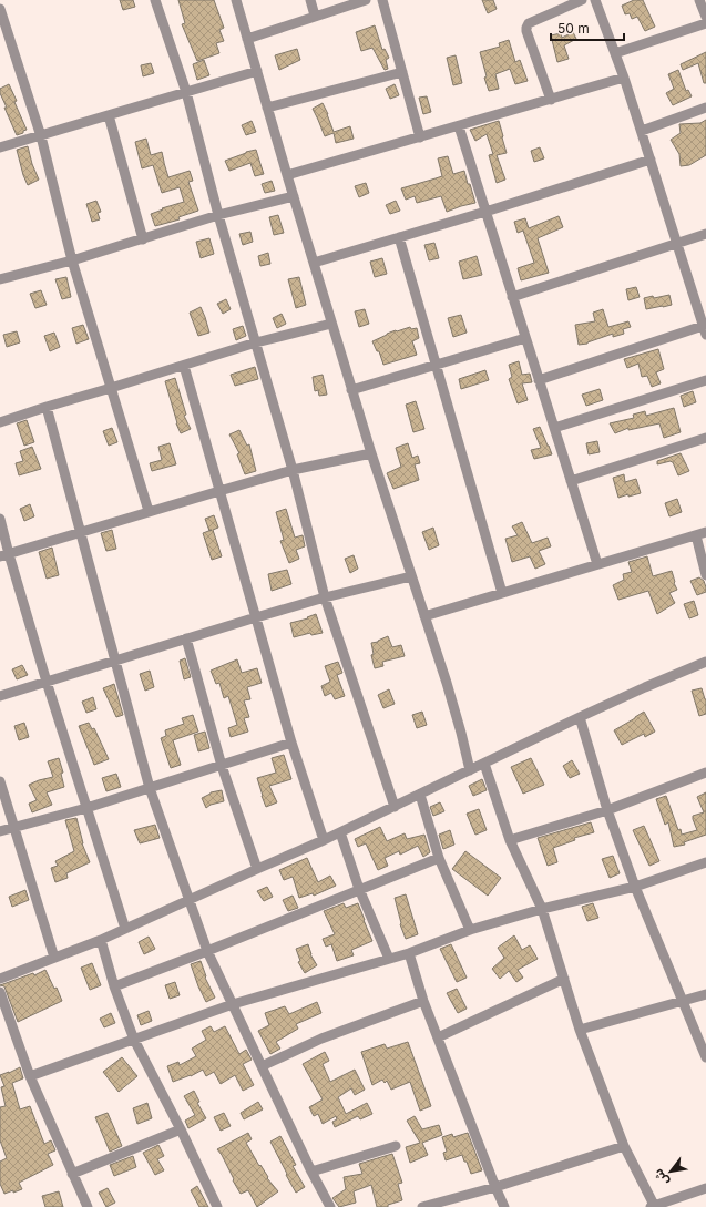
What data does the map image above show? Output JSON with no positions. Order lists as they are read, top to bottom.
{
  "scale_bar": "50 m",
  "north": "bottom left"
}
